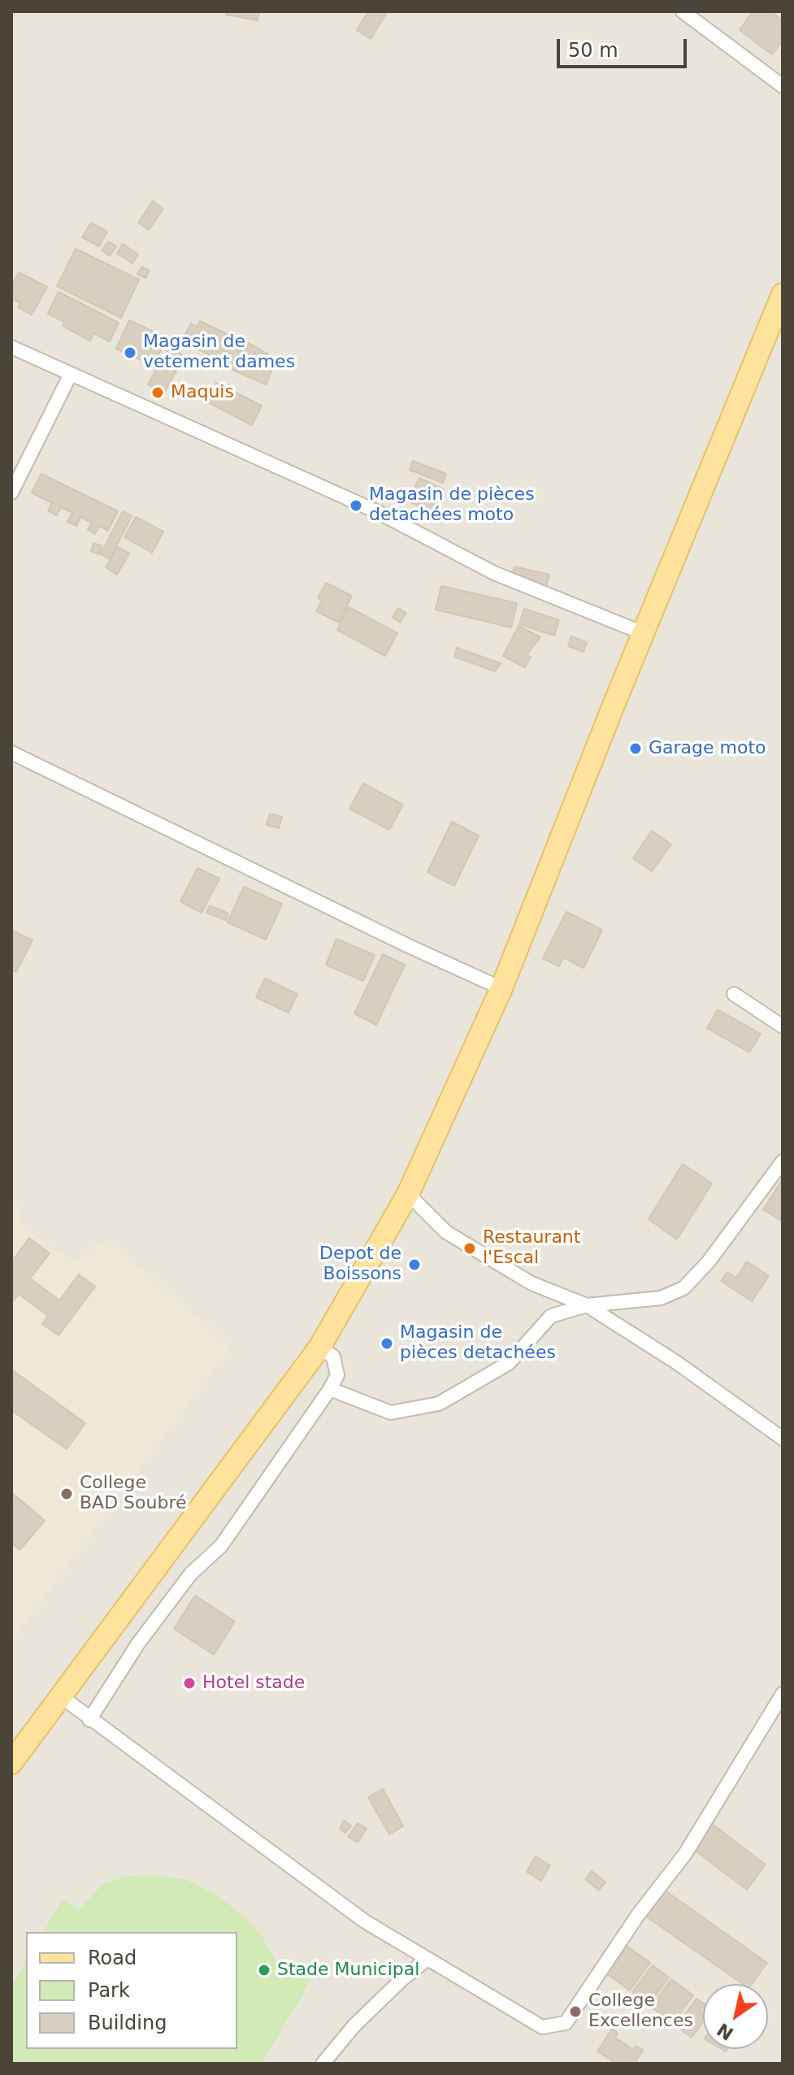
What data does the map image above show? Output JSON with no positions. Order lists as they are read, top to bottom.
{
  "places": [
    "Magasin de vetement dames",
    "Maquis",
    "Magasin de pièces detachées moto",
    "Garage moto",
    "Restaurant l'Escal",
    "Depot de Boissons",
    "Magasin de pièces detachées",
    "College BAD Soubré",
    "Hotel stade",
    "Stade Municipal",
    "College Excellences"
  ],
  "legend": ["Road", "Park", "Building"],
  "scale_bar": "50 m",
  "north": "bottom left"
}
